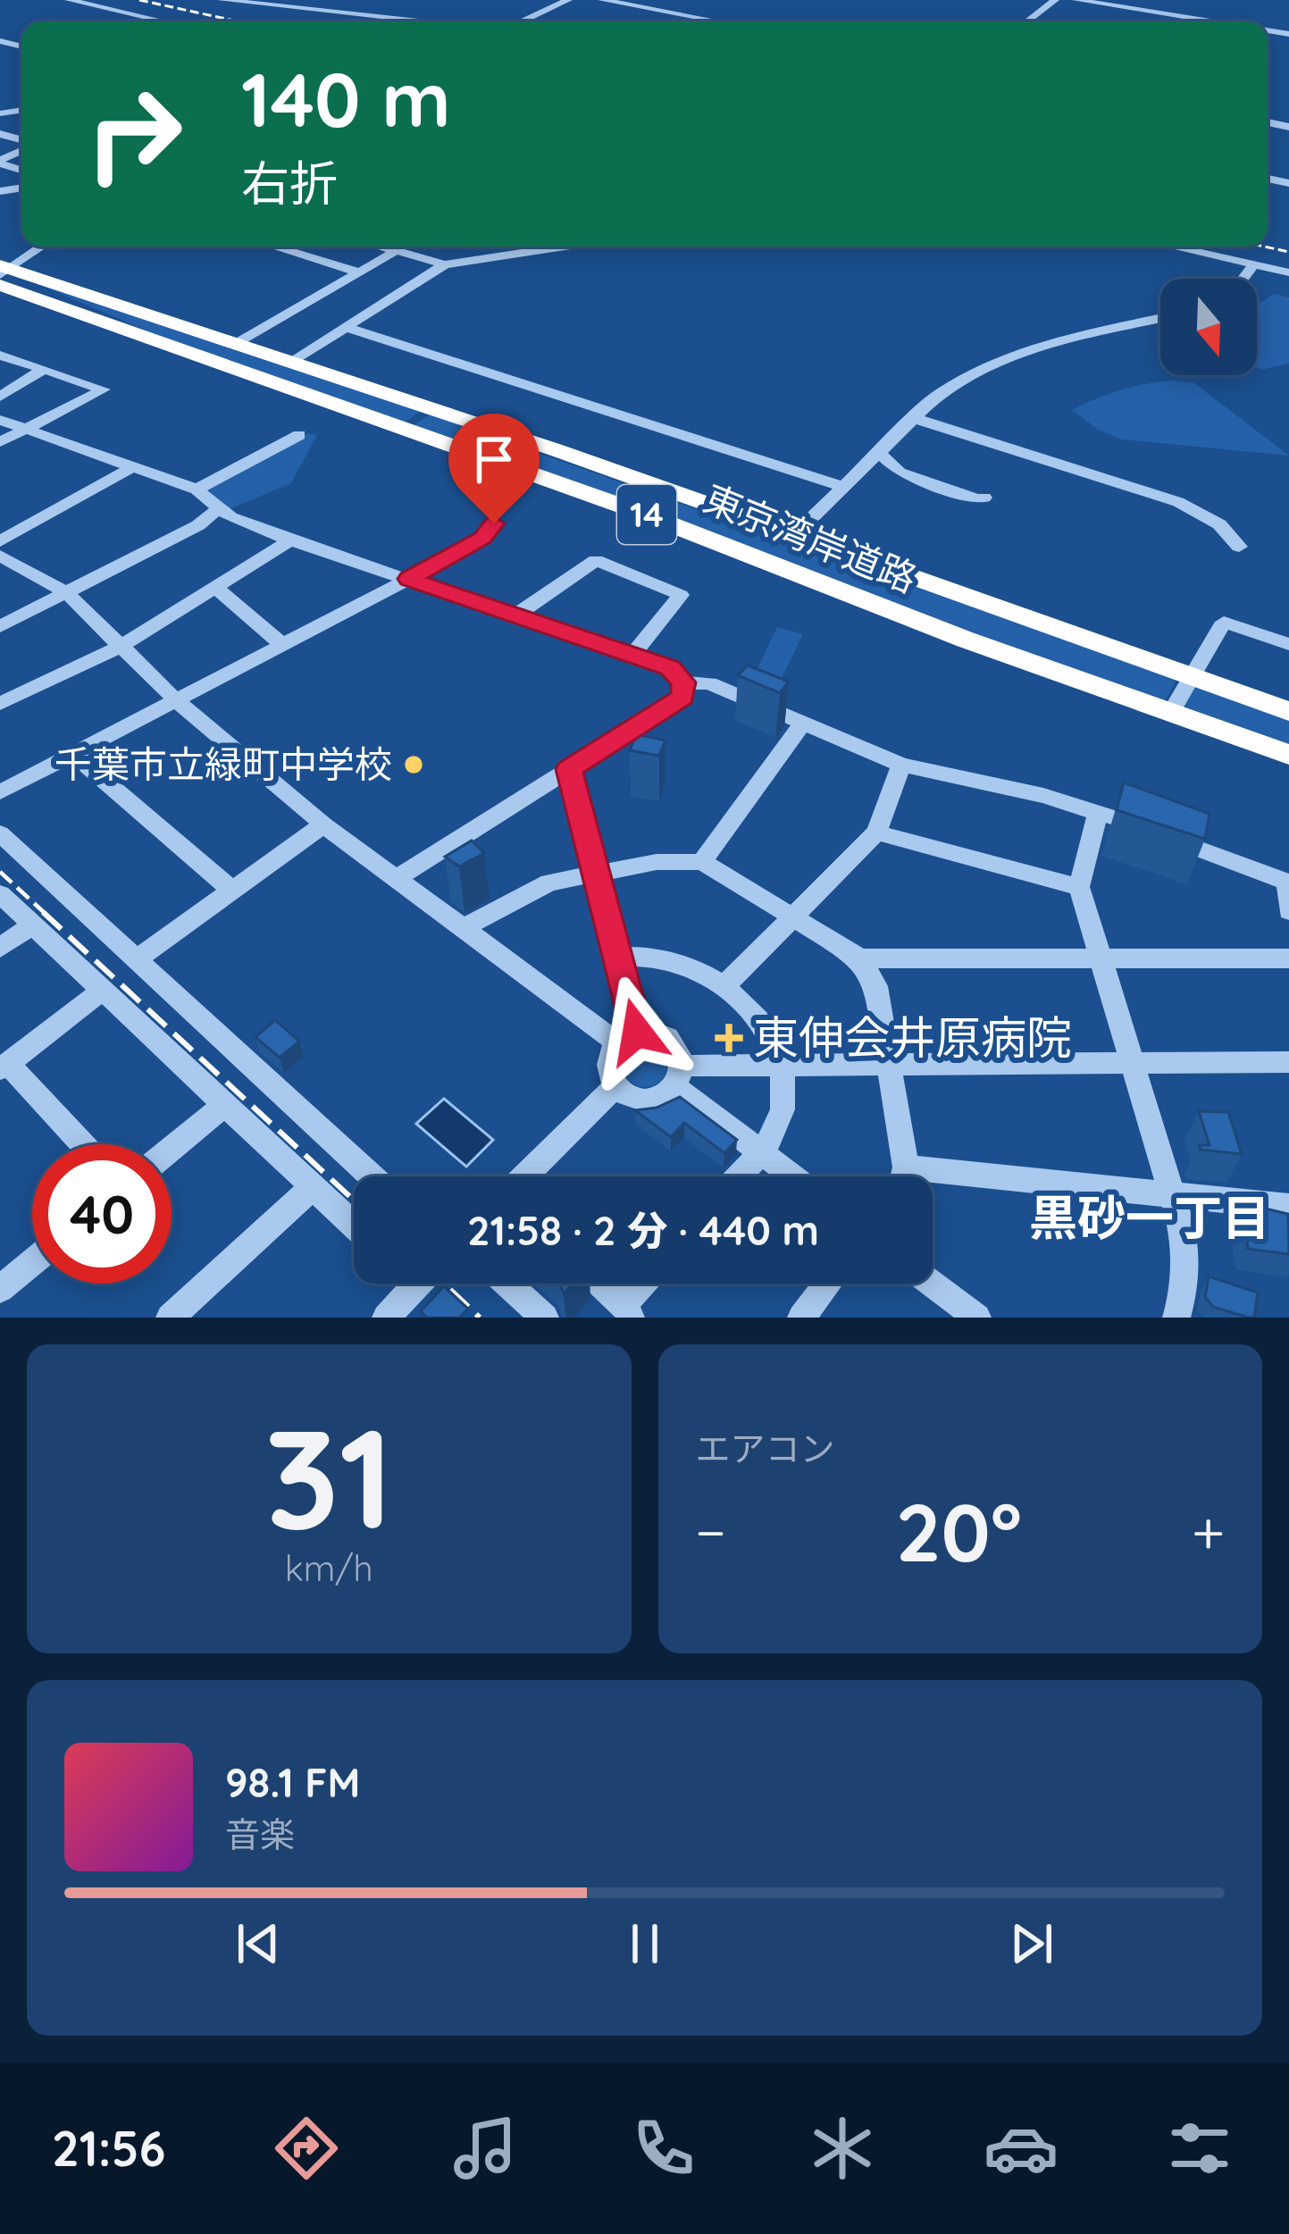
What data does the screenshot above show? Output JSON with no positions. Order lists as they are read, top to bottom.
{
  "streets": {
    "highway": ["14", "東京湾岸道路"]
  },
  "districts": ["黒砂一丁目"],
  "places": {
    "other": ["千葉市立緑町中学校"],
    "health": ["東伸会井原病院"]
  },
  "north": "bottom",
  "page": {
    "turn": ["140 m", "右折"],
    "limit": "40",
    "trip": "21:58 · 2 分 · 440 m",
    "tile": [
      ["31", "km/h"],
      "エアコン"
    ],
    "heat": ["−", "20°", "+"],
    "song": ["98.1 FM", "音楽"],
    "tabs": "21:56"
  }
}
